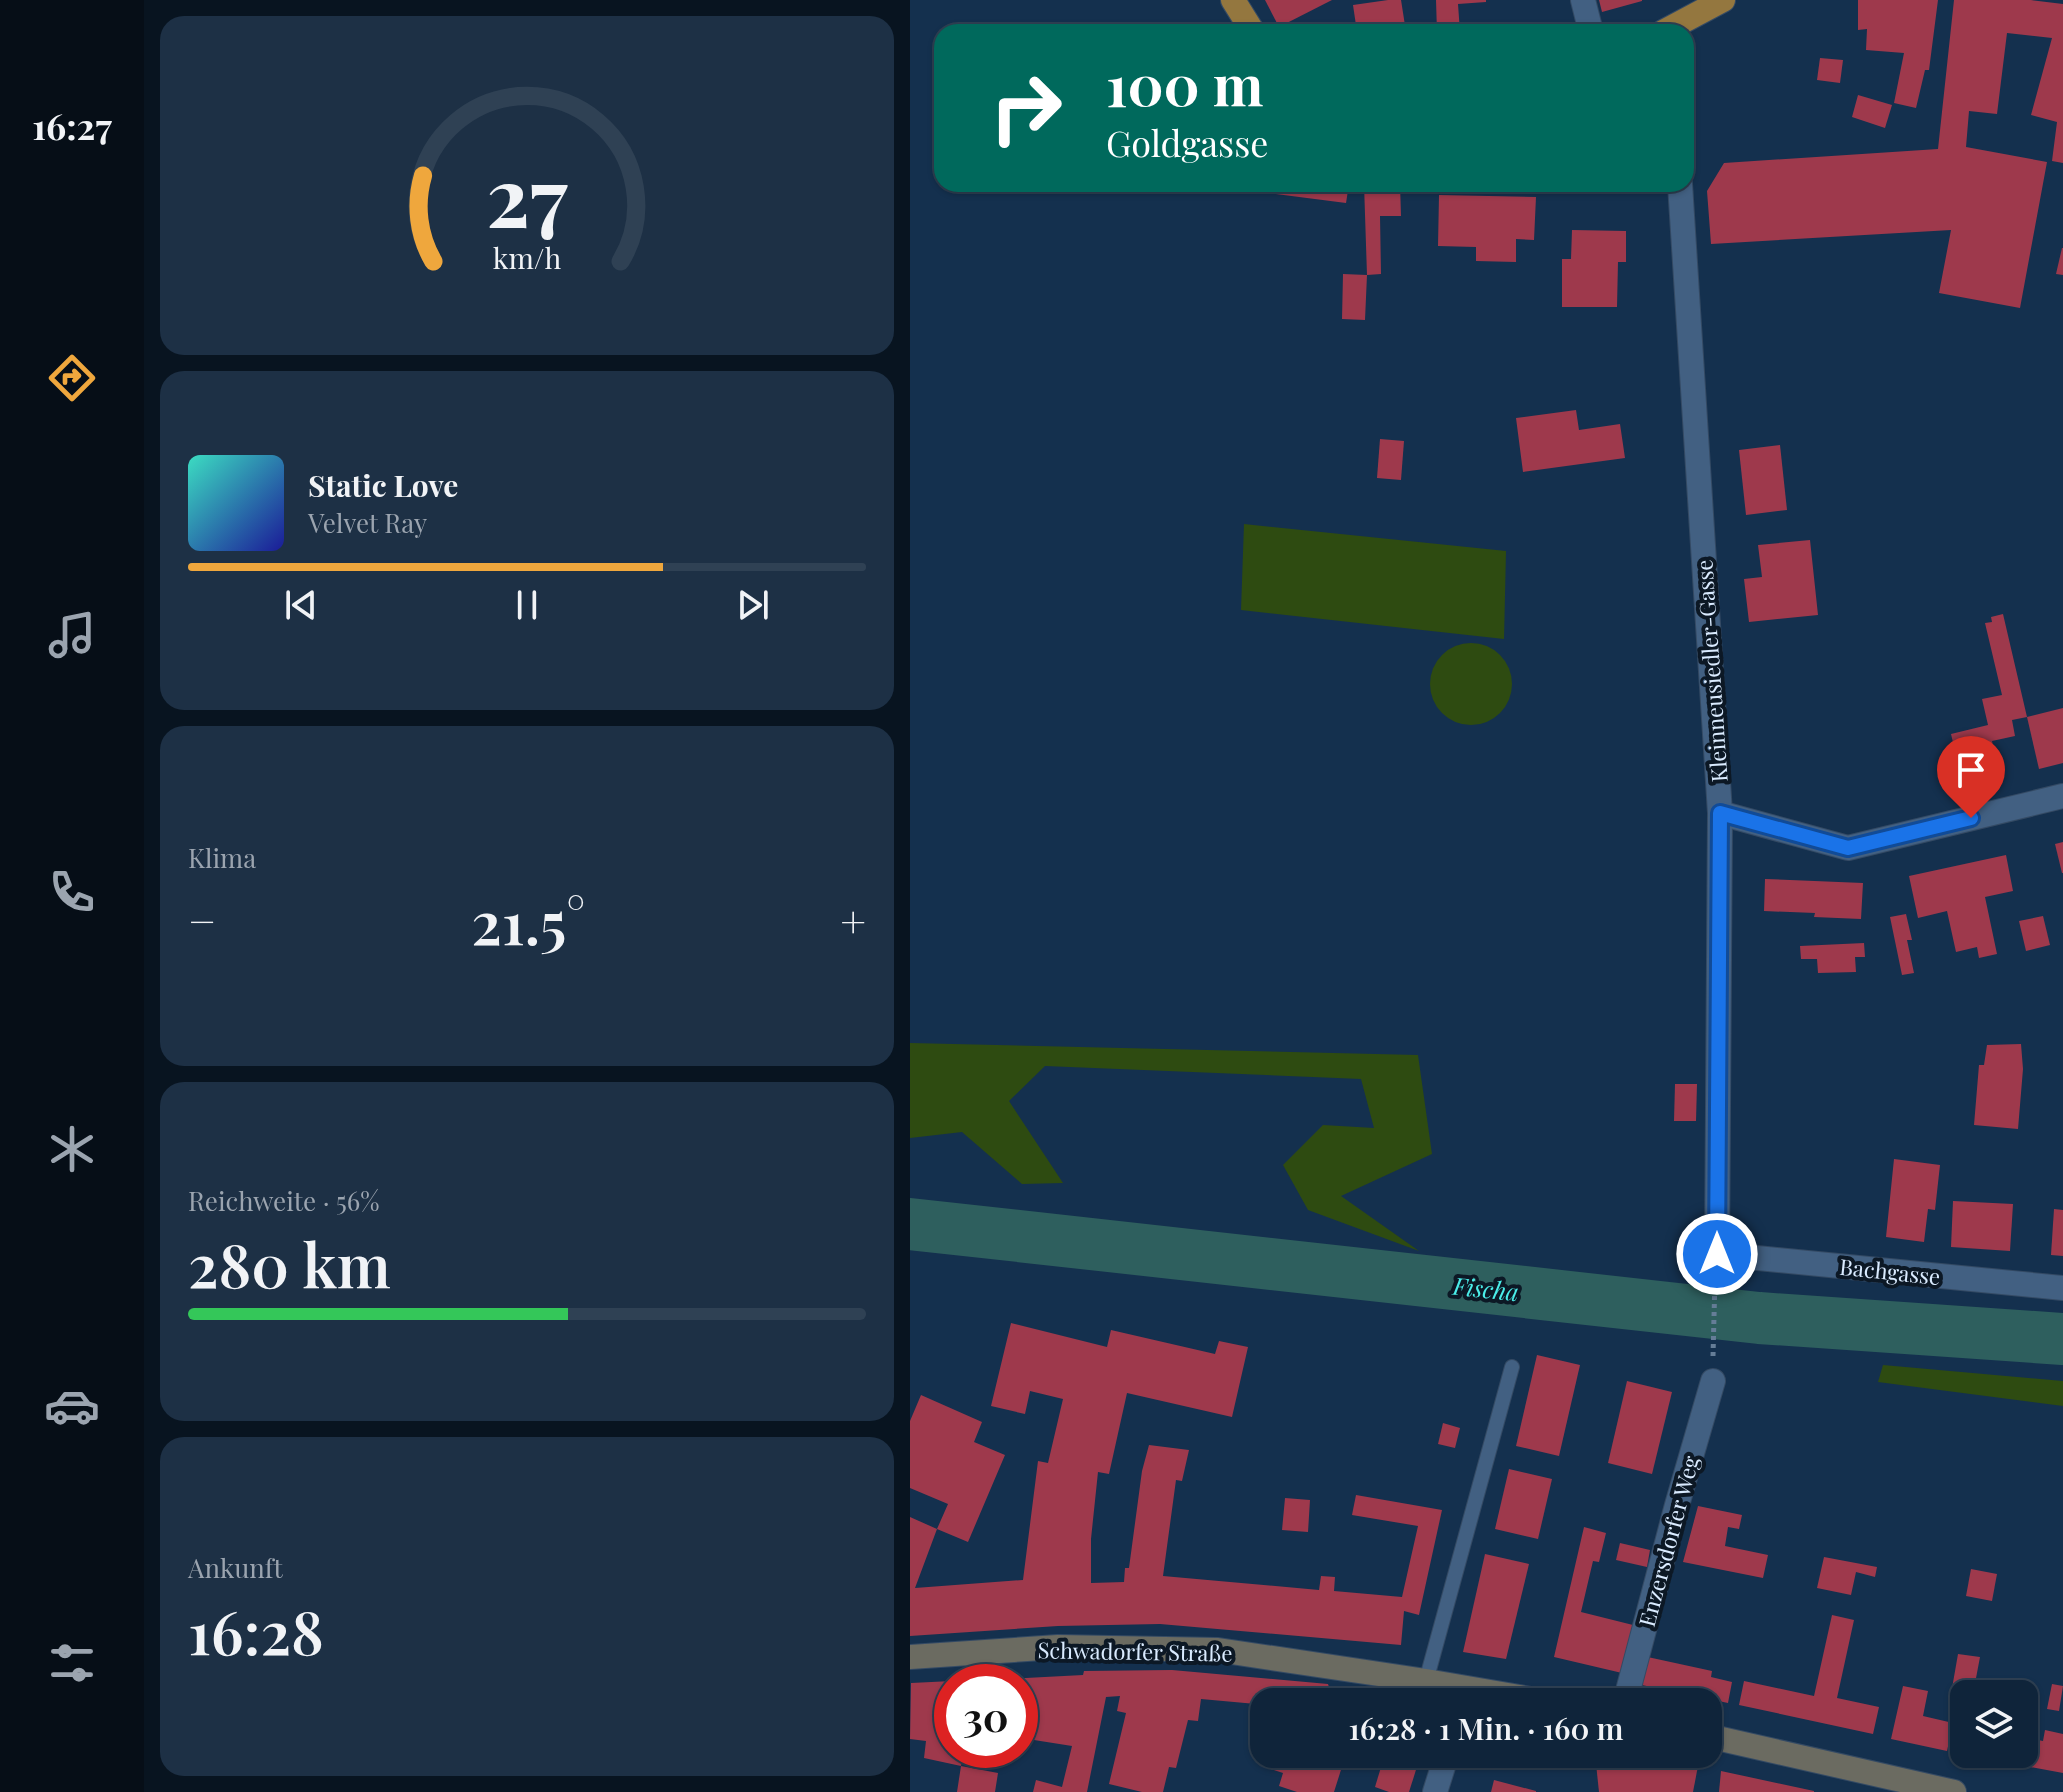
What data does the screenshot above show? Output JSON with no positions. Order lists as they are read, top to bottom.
{
  "streets": {
    "main road": ["Schwadorfer Straße"],
    "street": ["Kleinneusiedler-Gasse", "Bachgasse", "Enzersdorfer Weg"]
  },
  "crossings": [
    ["Kleinneusiedler-Gasse", "Bachgasse"]
  ],
  "water": ["Fischa"],
  "page": {
    "tabs": "16:27",
    "turn": ["100 m", "Goldgasse"],
    "song": ["Static Love", "Velvet Ray"],
    "tile": [
      "Klima",
      ["Reichweite · 56%", "280 km"],
      ["Ankunft", "16:28"]
    ],
    "heat": ["−", "21.5°", "+"],
    "limit": "30",
    "trip": "16:28 · 1 Min. · 160 m",
    "gauge": ["27", "km/h"]
  }
}
